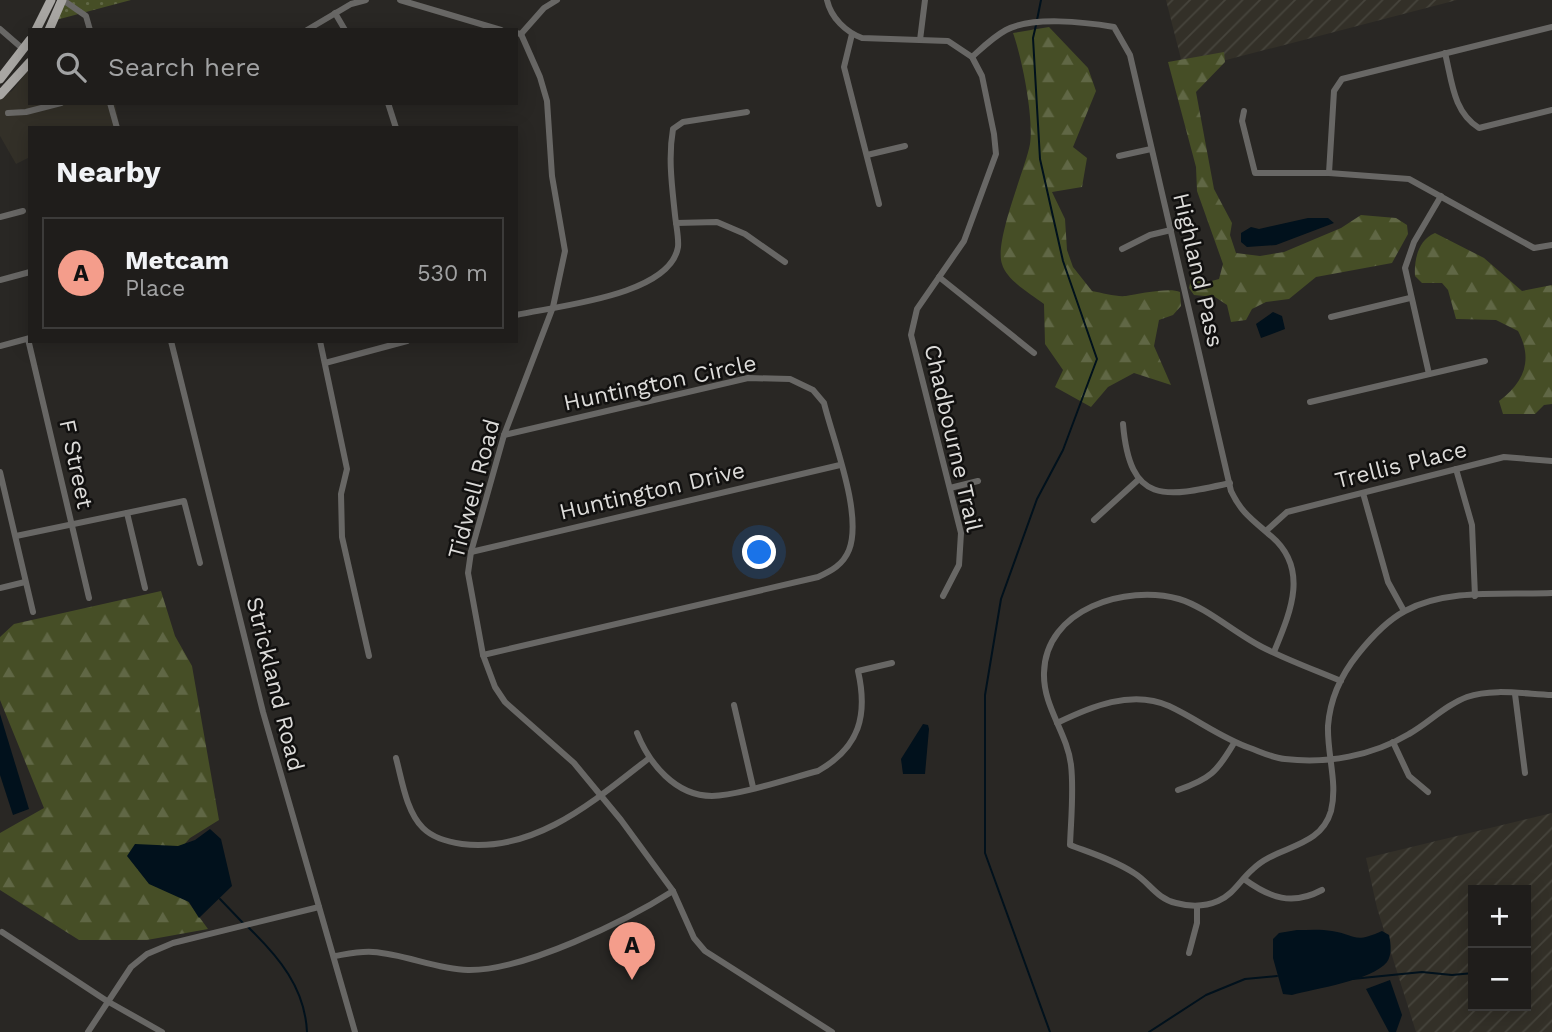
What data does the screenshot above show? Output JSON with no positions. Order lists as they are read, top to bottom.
{
  "streets": {
    "street": [
      "Highland Pass",
      "Huntington Circle",
      "Chadbourne Trail",
      "F Street",
      "Trellis Place",
      "Tidwell Road",
      "Huntington Drive",
      "Strickland Road"
    ]
  },
  "crossings": [
    ["Highland Pass", "Chadbourne Trail"],
    ["Highland Pass", "Trellis Place"],
    ["Huntington Circle", "Tidwell Road"],
    ["Huntington Circle", "Huntington Drive"],
    ["Tidwell Road", "Huntington Drive"]
  ],
  "page": {
    "search": "Search here",
    "heading": "Nearby",
    "list": [
      {
        "mark": "A",
        "name": "Metcam",
        "note": "Place",
        "value": "530 m"
      }
    ],
    "map_buttons": ["+", "−"],
    "pins": "A"
  }
}
